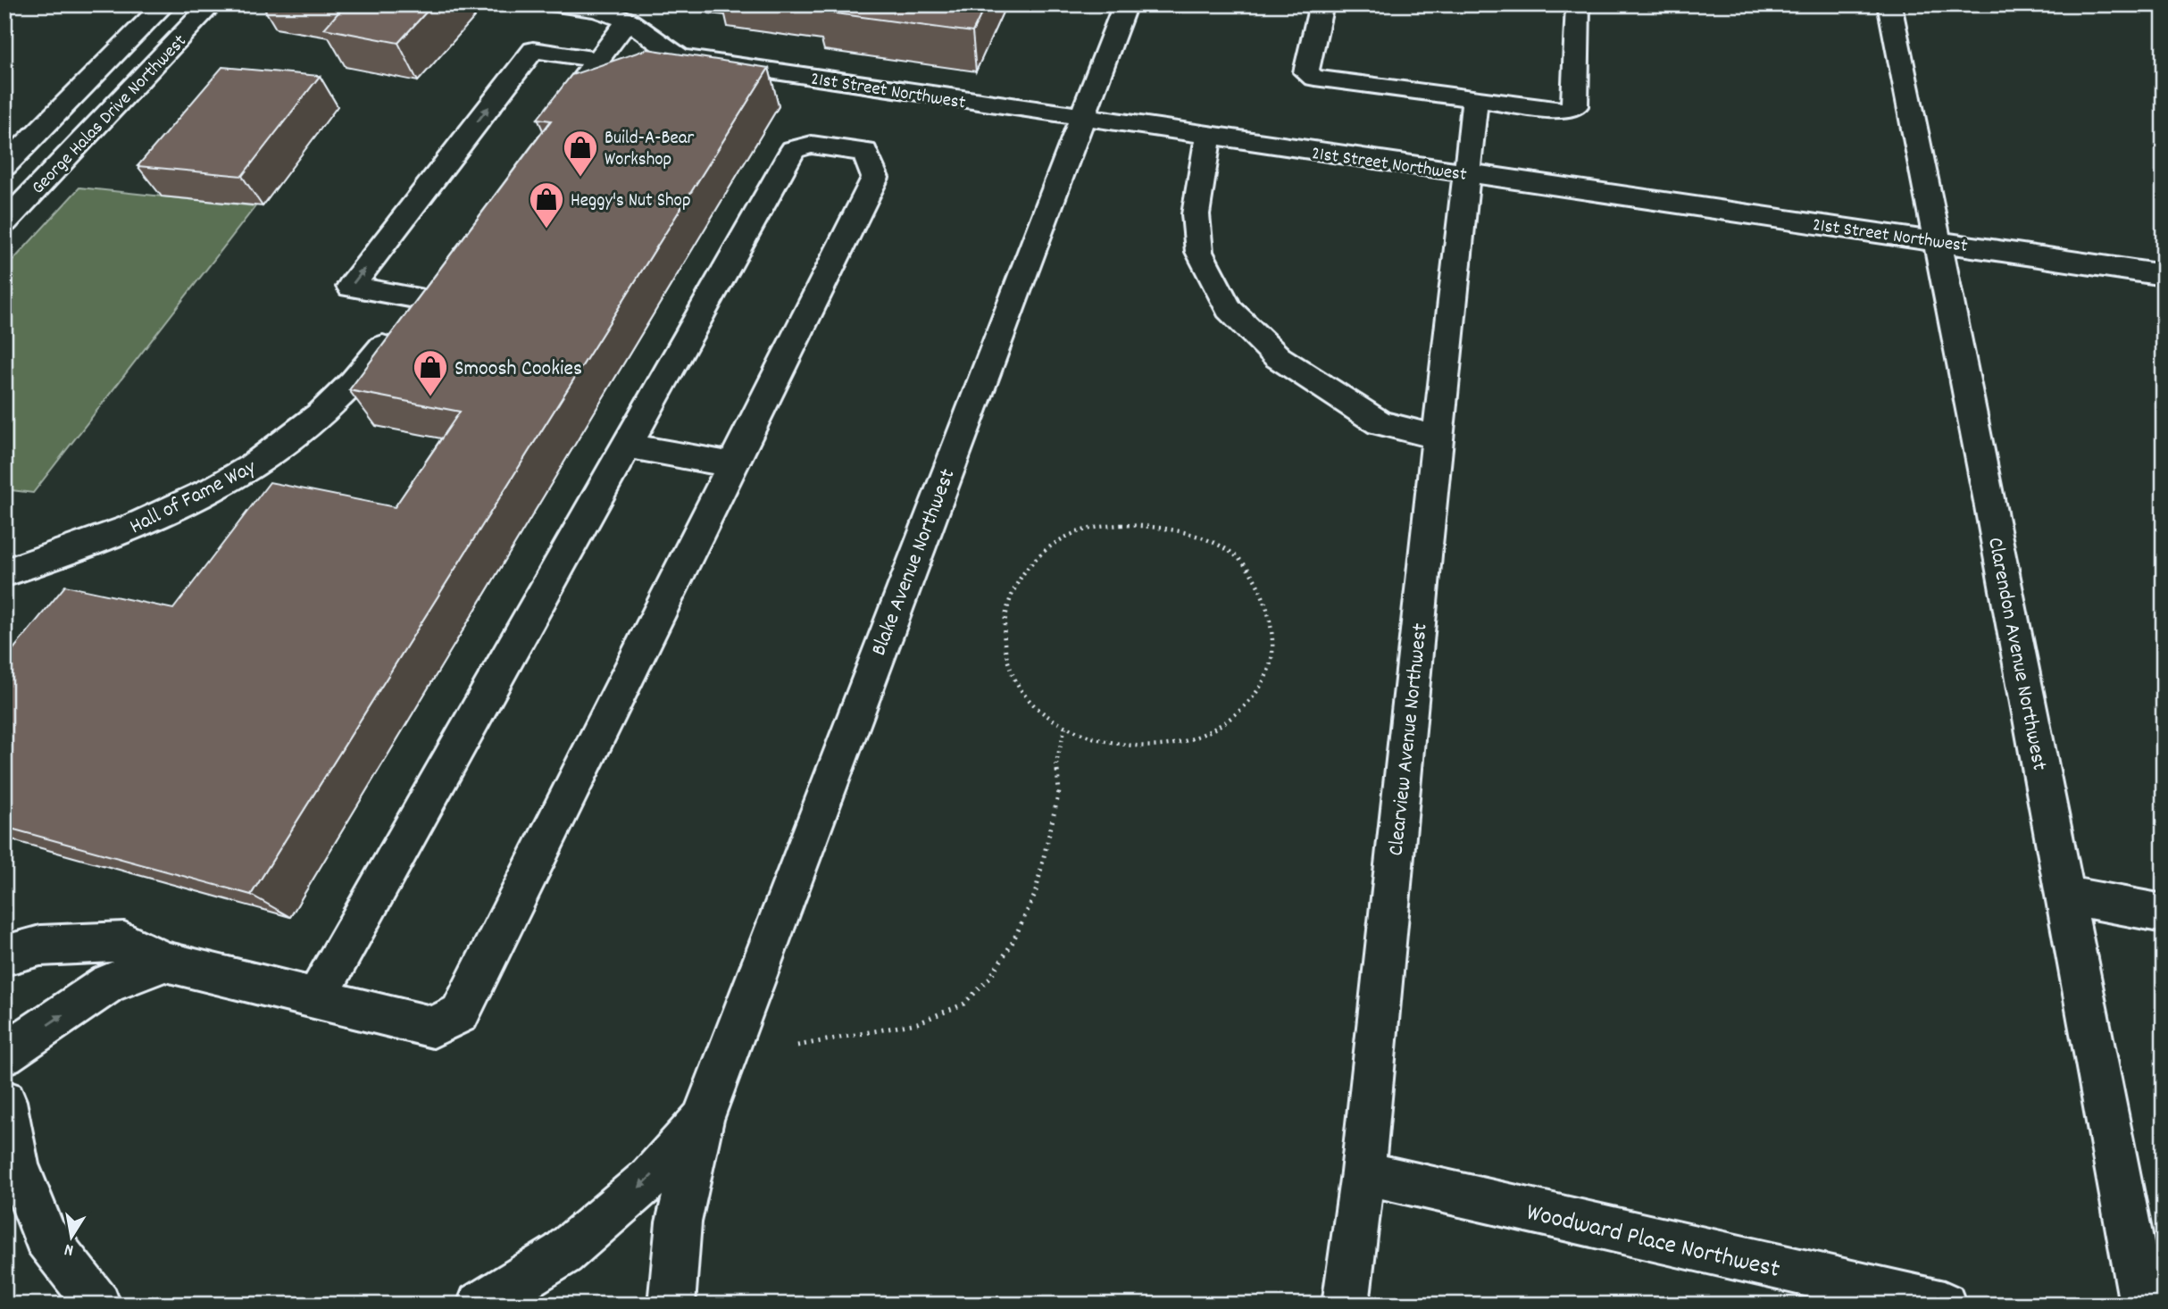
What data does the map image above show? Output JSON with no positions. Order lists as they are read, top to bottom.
{
  "streets": {
    "street": [
      "21st Street Northwest",
      "George Halas Drive Northwest",
      "Hall of Fame Way",
      "Blake Avenue Northwest",
      "Clarendon Avenue Northwest",
      "Clearview Avenue Northwest",
      "Woodward Place Northwest"
    ]
  },
  "crossings": [
    ["21st Street Northwest", "Blake Avenue Northwest"],
    ["21st Street Northwest", "Clarendon Avenue Northwest"],
    ["21st Street Northwest", "Clearview Avenue Northwest"],
    ["Clearview Avenue Northwest", "Woodward Place Northwest"]
  ],
  "places": {
    "shop": ["Build-A-Bear Workshop", "Heggy's Nut Shop", "Smoosh Cookies"]
  },
  "north": "bottom"
}
